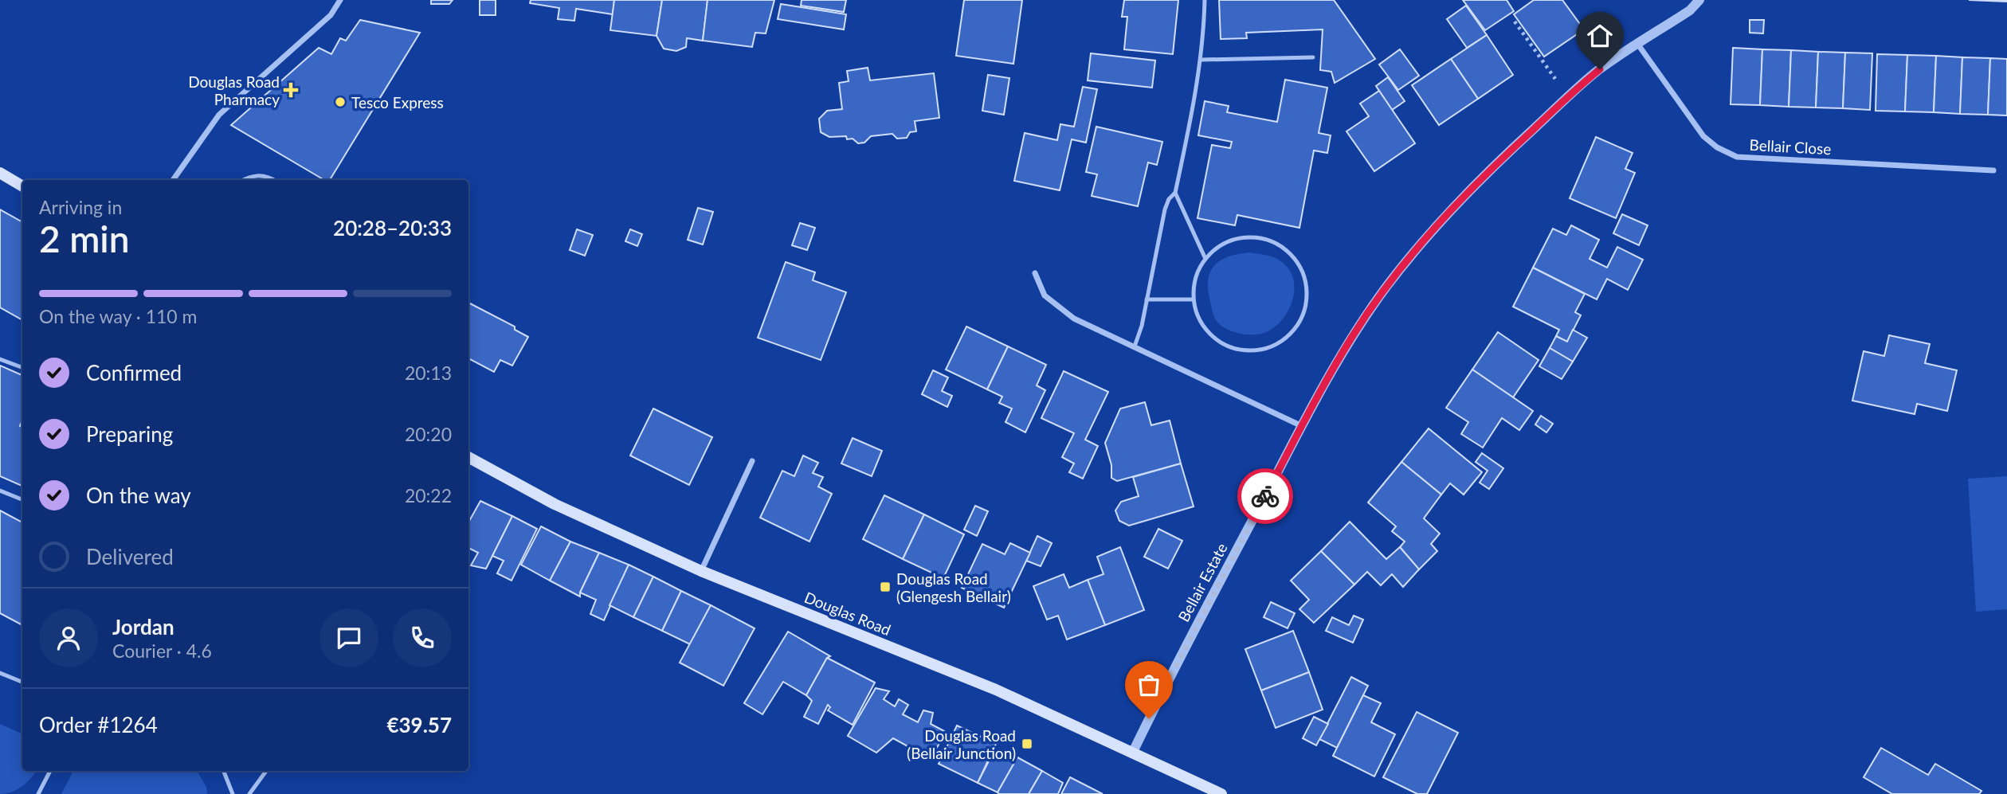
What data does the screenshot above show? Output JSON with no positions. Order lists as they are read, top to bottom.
{
  "streets": {
    "main road": ["Douglas Road"],
    "street": ["Bellair Close", "Bellair Estate"]
  },
  "crossings": [
    ["Bellair Close", "Bellair Estate"],
    ["Bellair Estate", "Douglas Road"]
  ],
  "places": {
    "health": ["Douglas Road Pharmacy"],
    "other": ["Tesco Express"],
    "transit": ["Douglas Road (Glengesh Bellair)", "Douglas Road (Bellair Junction)"]
  },
  "page": {
    "heading": ["2 min", "Arriving in", "20:28–20:33"],
    "panel": [
      "Jordan",
      "Courier · 4.6",
      "Order #1264",
      "€39.57"
    ],
    "bar": "On the way · 110 m",
    "list": [
      ["Confirmed", "20:13"],
      ["Preparing", "20:20"],
      ["On the way", "20:22"],
      "Delivered"
    ]
  }
}
